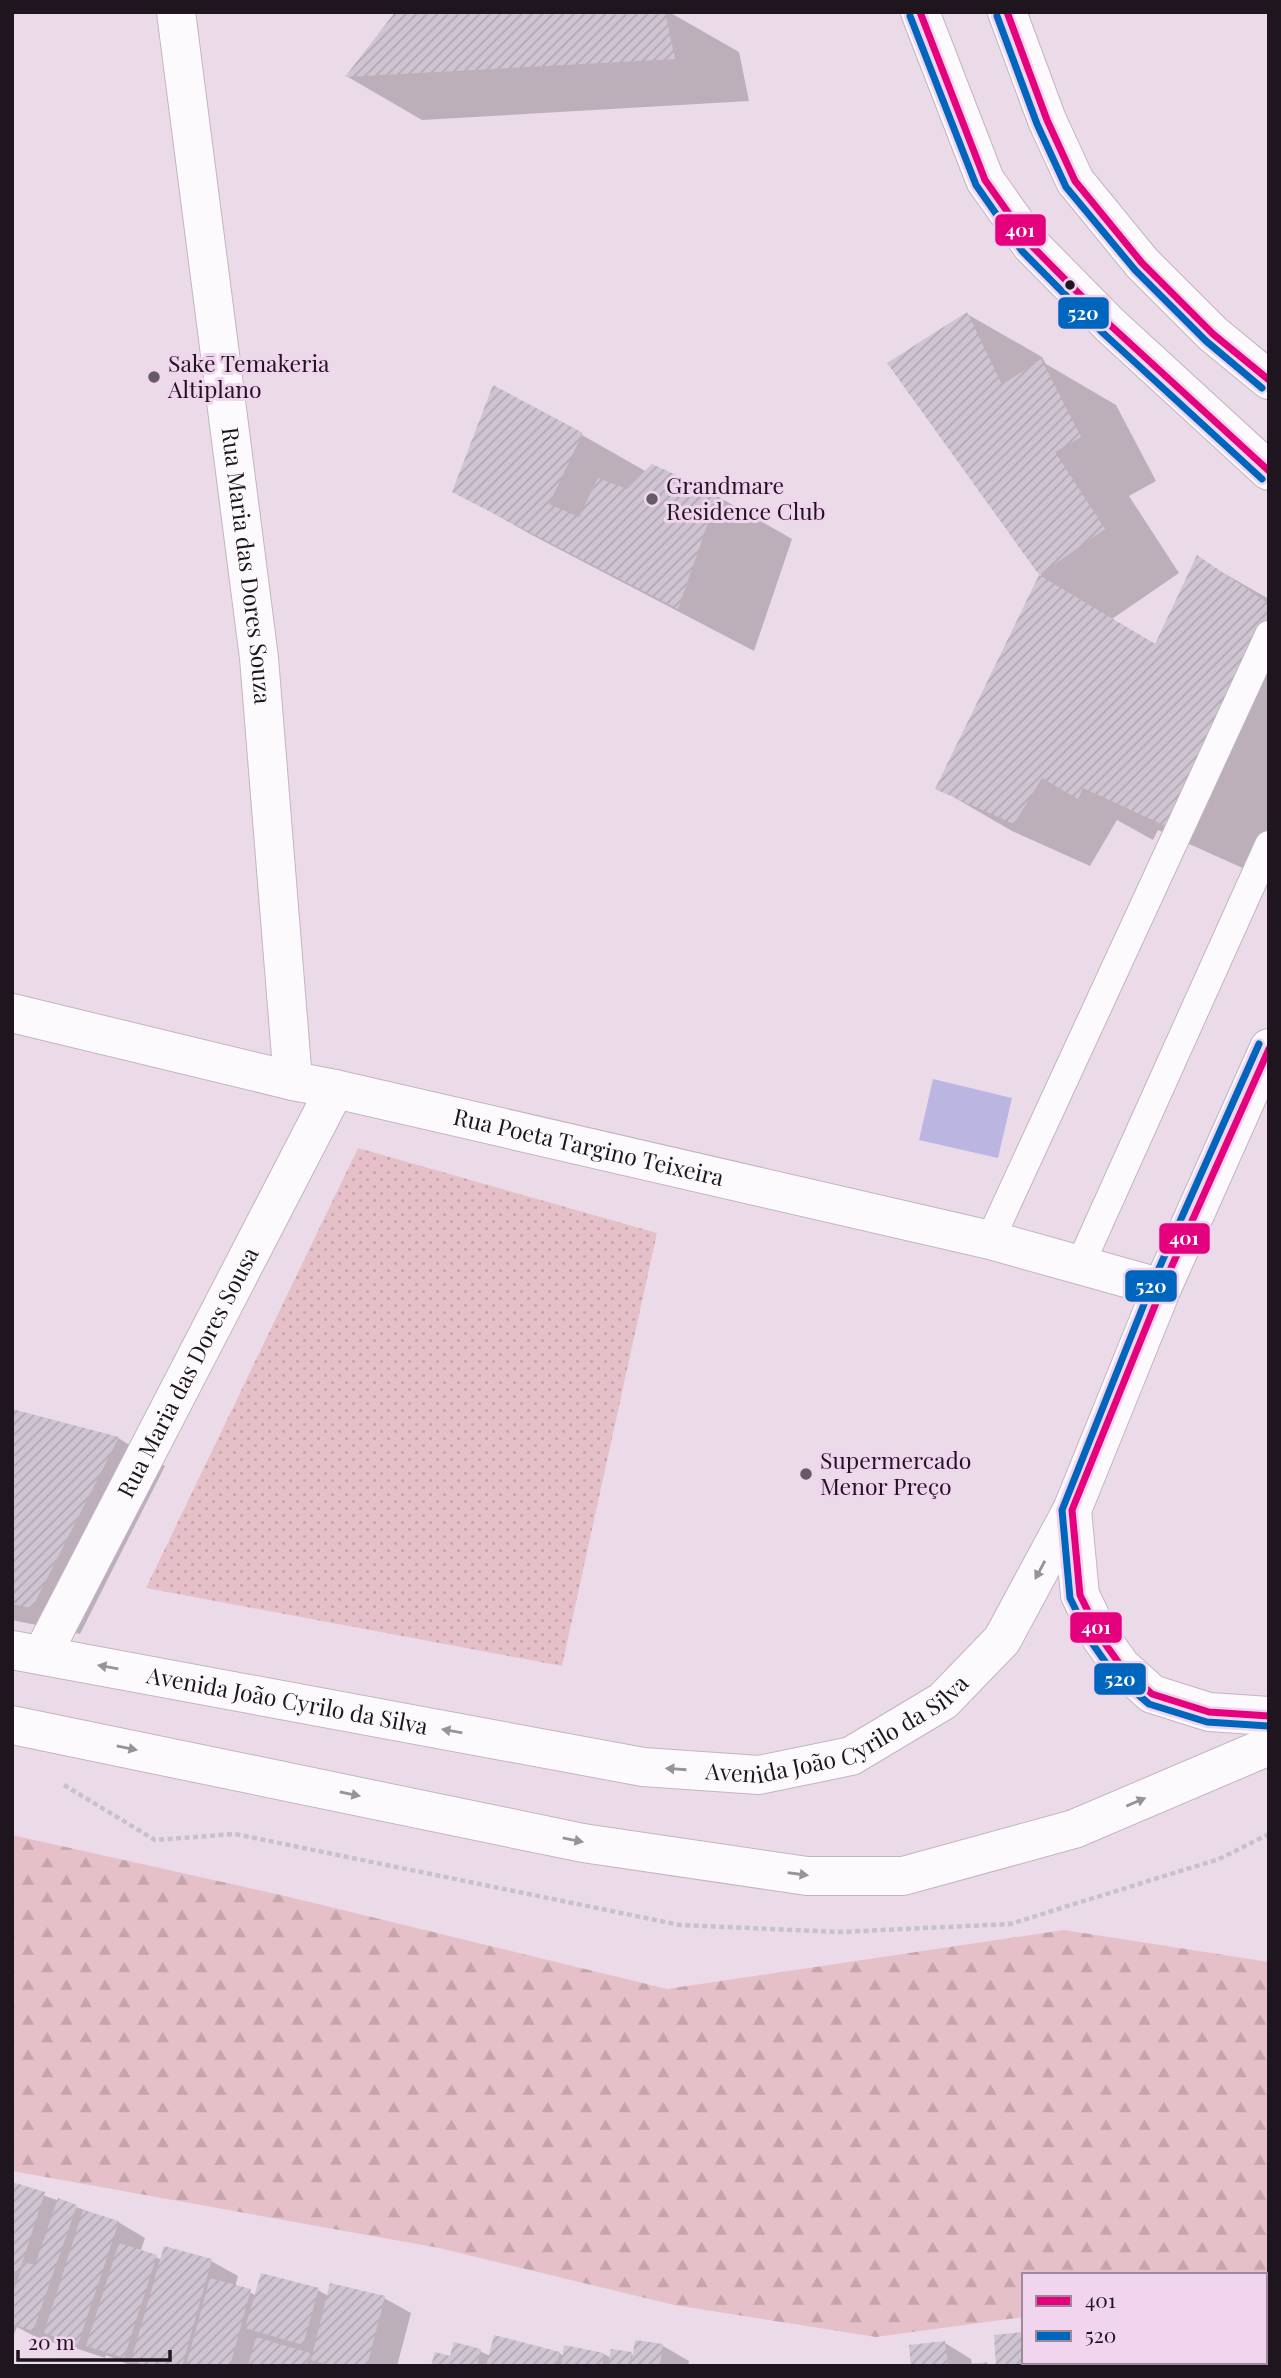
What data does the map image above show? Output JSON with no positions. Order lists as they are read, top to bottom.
{
  "streets": {
    "street": [
      "Rua Maria das Dores Souza",
      "Rua Poeta Targino Teixeira",
      "Rua Maria das Dores Sousa",
      "Avenida João Cyrilo da Silva"
    ]
  },
  "crossings": [
    ["Rua Maria das Dores Souza", "Rua Poeta Targino Teixeira"],
    ["Rua Poeta Targino Teixeira", "Rua Maria das Dores Sousa"],
    ["Rua Poeta Targino Teixeira", "Avenida João Cyrilo da Silva"],
    ["Rua Maria das Dores Sousa", "Avenida João Cyrilo da Silva"]
  ],
  "places": ["Sakē Temakeria Altiplano", "Grandmare Residence Club", "Supermercado Menor Preço"],
  "lines": ["transit line 401", "transit line 520"],
  "legend": ["401", "520"],
  "scale_bar": "20 m"
}
